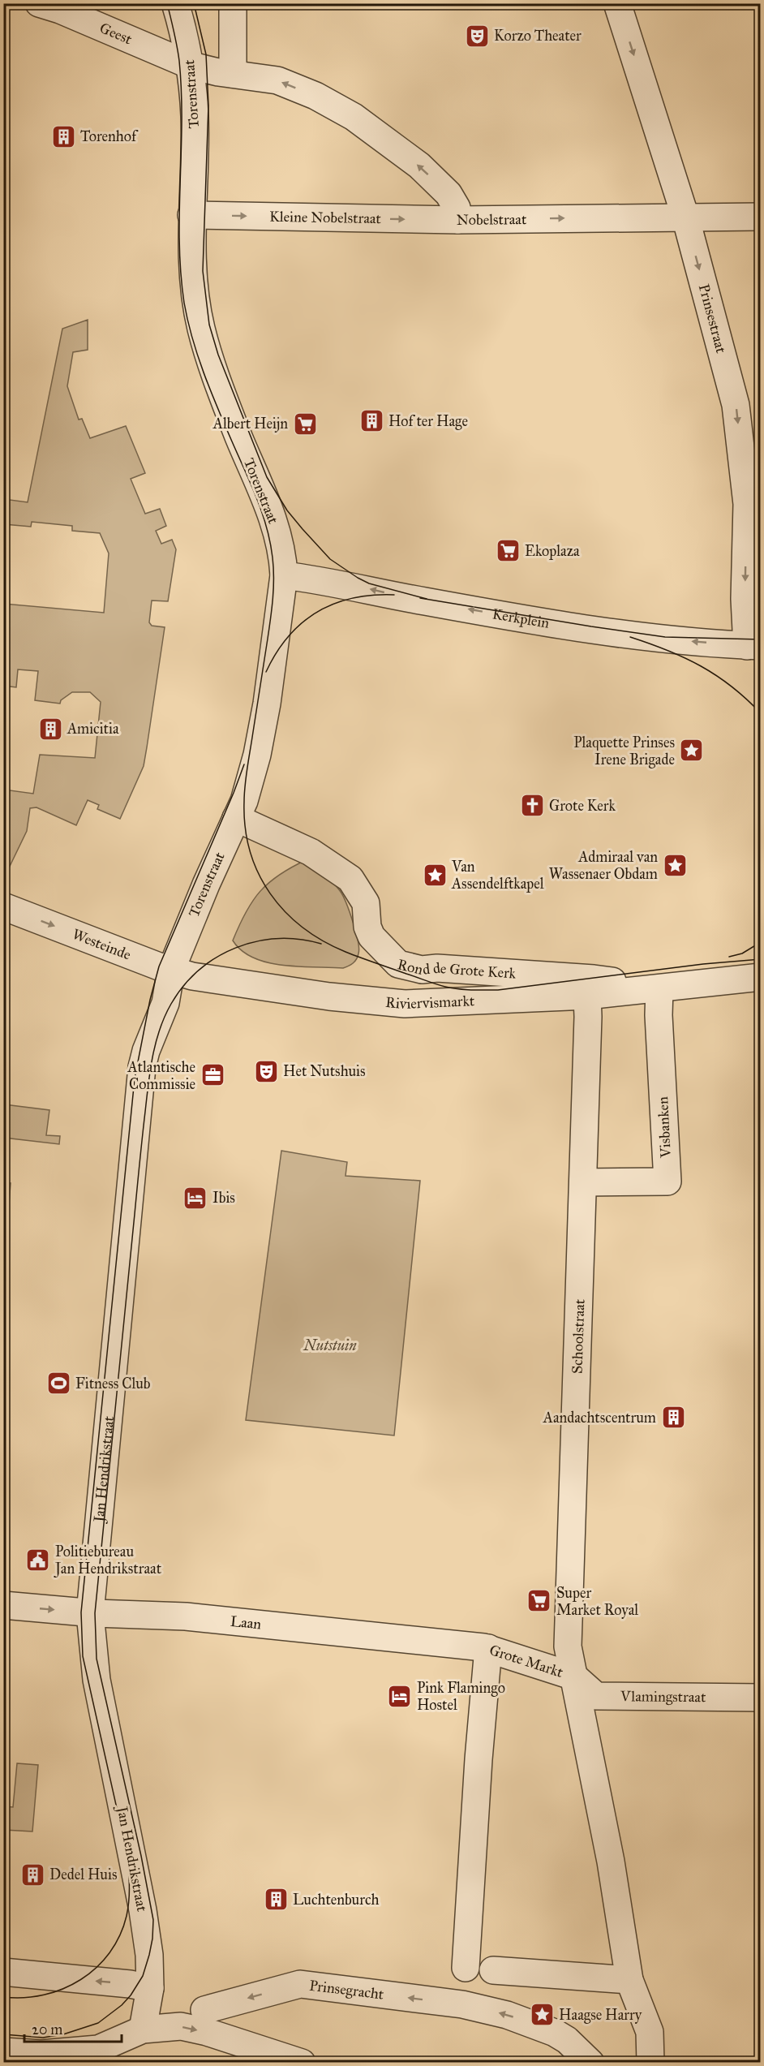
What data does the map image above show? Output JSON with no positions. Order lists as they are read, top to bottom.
{
  "streets": {
    "street": [
      "Geest",
      "Torenstraat",
      "Nobelstraat",
      "Kleine Nobelstraat",
      "Prinsestraat",
      "Kerkplein",
      "Westeinde",
      "Rond de Grote Kerk",
      "Riviervismarkt",
      "Visbanken",
      "Schoolstraat",
      "Jan Hendrikstraat",
      "Laan",
      "Grote Markt",
      "Vlamingstraat",
      "Prinsegracht"
    ]
  },
  "crossings": [
    ["Geest", "Torenstraat"],
    ["Geest", "Nobelstraat"],
    ["Torenstraat", "Nobelstraat"],
    ["Torenstraat", "Kleine Nobelstraat"],
    ["Torenstraat", "Kerkplein"],
    ["Torenstraat", "Westeinde"],
    ["Torenstraat", "Rond de Grote Kerk"],
    ["Torenstraat", "Jan Hendrikstraat"],
    ["Nobelstraat", "Kleine Nobelstraat"],
    ["Nobelstraat", "Prinsestraat"],
    ["Prinsestraat", "Kerkplein"],
    ["Westeinde", "Riviervismarkt"],
    ["Westeinde", "Jan Hendrikstraat"],
    ["Rond de Grote Kerk", "Riviervismarkt"],
    ["Rond de Grote Kerk", "Visbanken"],
    ["Riviervismarkt", "Visbanken"],
    ["Riviervismarkt", "Schoolstraat"],
    ["Visbanken", "Schoolstraat"],
    ["Schoolstraat", "Grote Markt"],
    ["Schoolstraat", "Vlamingstraat"],
    ["Jan Hendrikstraat", "Laan"],
    ["Laan", "Grote Markt"],
    ["Grote Markt", "Vlamingstraat"]
  ],
  "one_way": [
    "Kleine Nobelstraat",
    "Prinsestraat",
    "Kerkplein",
    "Westeinde",
    "Prinsegracht"
  ],
  "parks": ["Nutstuin"],
  "places": {
    "theatre": ["Korzo Theater", "Het Nutshuis"],
    "building": [
      "Torenhof",
      "Hof ter Hage",
      "Amicitia",
      "Aandachtscentrum",
      "Dedel Huis",
      "Luchtenburch"
    ],
    "supermarket": ["Albert Heijn", "Ekoplaza", "Super Market Royal"],
    "place": [
      "Plaquette Prinses Irene Brigade",
      "Admiraal van Wassenaer Obdam",
      "Van Assendelftkapel",
      "Haagse Harry"
    ],
    "church": ["Grote Kerk"],
    "office": ["Atlantische Commissie"],
    "hotel": ["Ibis", "Pink Flamingo Hostel"],
    "sports": ["Fitness Club"],
    "public building": ["Politiebureau Jan Hendrikstraat"]
  },
  "scale_bar": "20 m"
}
